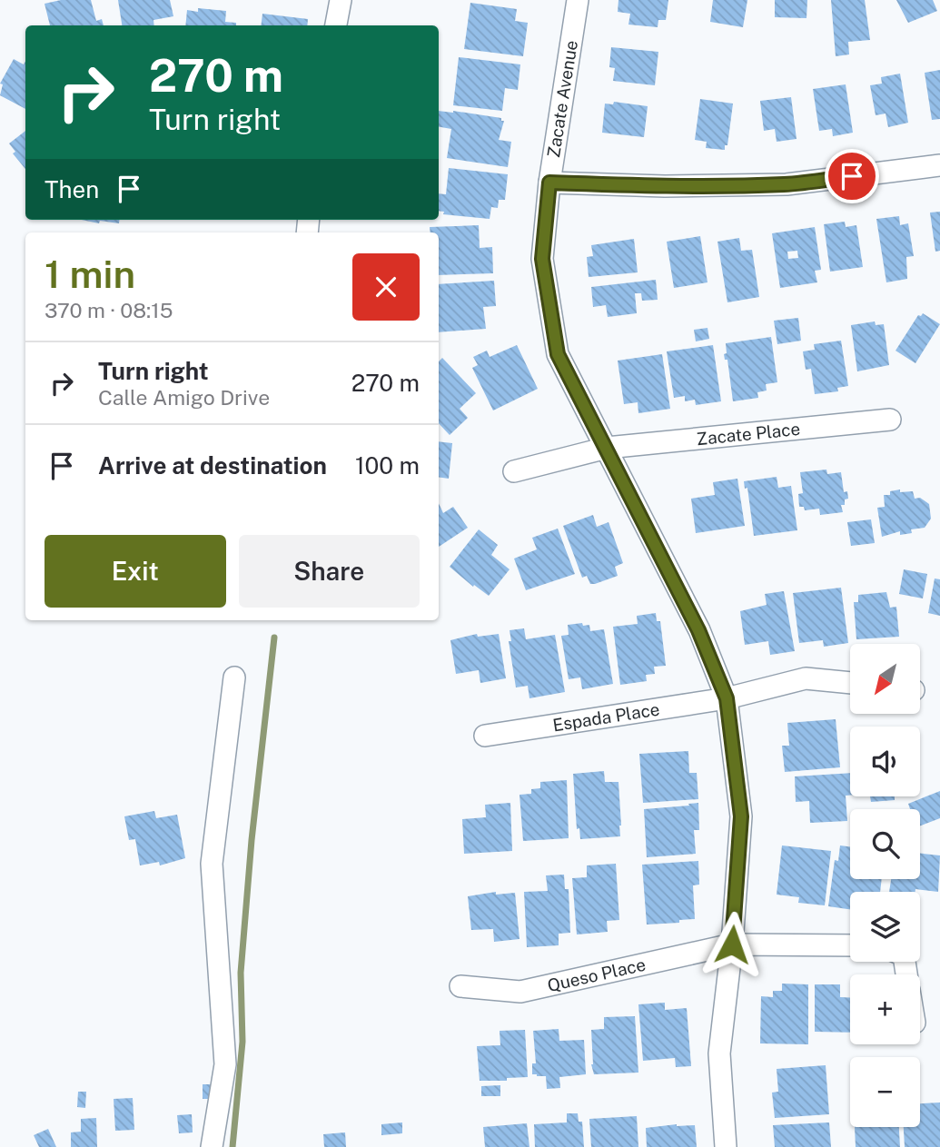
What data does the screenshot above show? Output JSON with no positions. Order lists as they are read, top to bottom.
{
  "streets": {
    "street": [
      "Zacate Avenue",
      "Zacate Place",
      "Espada Place",
      "Queso Place"
    ]
  },
  "crossings": [
    ["Zacate Avenue", "Zacate Place"],
    ["Zacate Avenue", "Espada Place"],
    ["Zacate Avenue", "Queso Place"]
  ],
  "north": "bottom left",
  "page": {
    "turn": ["270 m", "Turn right"],
    "then": "Then",
    "heading": ["1 min", "370 m · 08:15"],
    "list": [
      {
        "name": "Turn right",
        "note": "Calle Amigo Drive",
        "value": "270 m"
      },
      {
        "name": "Arrive at destination",
        "value": "100 m"
      }
    ],
    "buttons": ["Exit", "Share"],
    "map_buttons": ["+", "−"]
  }
}
